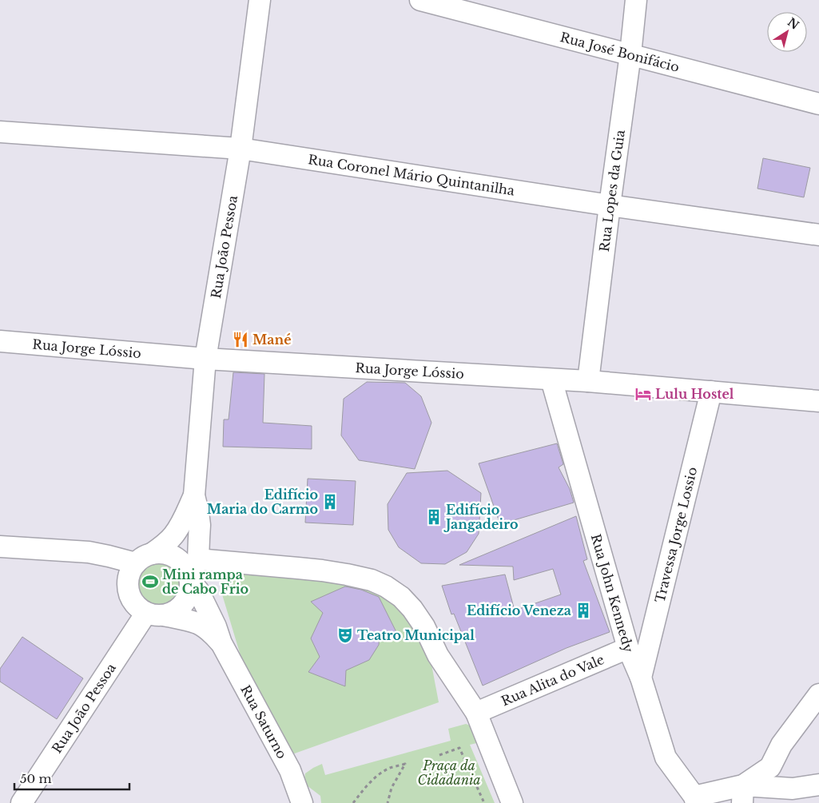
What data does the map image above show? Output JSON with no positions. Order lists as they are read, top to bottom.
{
  "streets": {
    "street": [
      "Rua José Bonifácio",
      "Rua Coronel Mário Quintanilha",
      "Rua Lopes da Guia",
      "Rua João Pessoa",
      "Rua Jorge Lóssio",
      "Travessa Jorge Lossio",
      "Rua John Kennedy",
      "Rua Alita do Vale",
      "Rua Saturno"
    ]
  },
  "crossings": [
    ["Rua José Bonifácio", "Rua Lopes da Guia"],
    ["Rua Coronel Mário Quintanilha", "Rua Lopes da Guia"],
    ["Rua Coronel Mário Quintanilha", "Rua João Pessoa"],
    ["Rua Lopes da Guia", "Rua Jorge Lóssio"],
    ["Rua João Pessoa", "Rua Jorge Lóssio"],
    ["Rua João Pessoa", "Rua Saturno"],
    ["Rua Jorge Lóssio", "Travessa Jorge Lossio"],
    ["Rua Jorge Lóssio", "Rua John Kennedy"],
    ["Travessa Jorge Lossio", "Rua John Kennedy"],
    ["Rua John Kennedy", "Rua Alita do Vale"]
  ],
  "parks": ["Praça da Cidadania"],
  "places": {
    "restaurant": ["Mané"],
    "hotel": ["Lulu Hostel"],
    "building": ["Edifício Maria do Carmo", "Edifício Jangadeiro", "Edifício Veneza"],
    "sports": ["Mini rampa de Cabo Frio"],
    "theatre": ["Teatro Municipal"]
  },
  "scale_bar": "50 m",
  "north": "top right"
}
